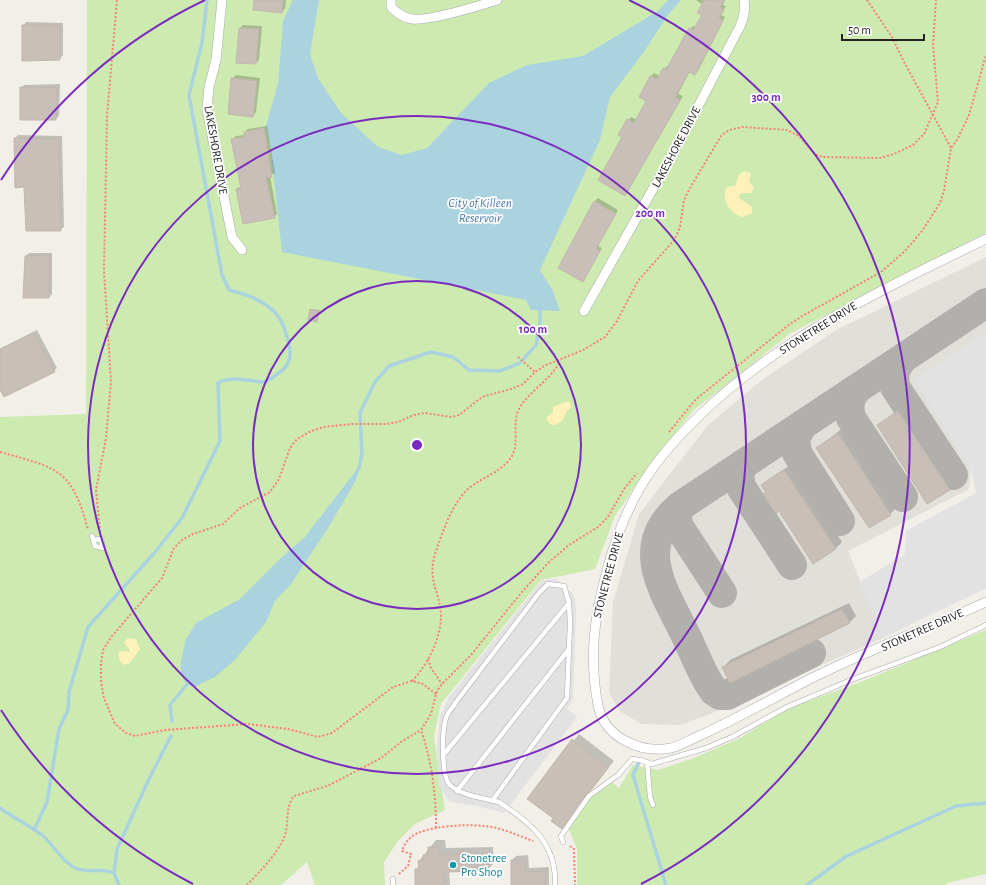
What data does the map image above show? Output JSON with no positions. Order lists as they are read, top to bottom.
{
  "streets": {
    "street": ["LAKESHORE DRIVE", "STONETREE DRIVE"]
  },
  "water": ["City of Killeen Reservoir"],
  "places": ["Stonetree Pro Shop"],
  "scale_bar": "50 m",
  "rings": ["300 m", "200 m", "100 m"]
}
